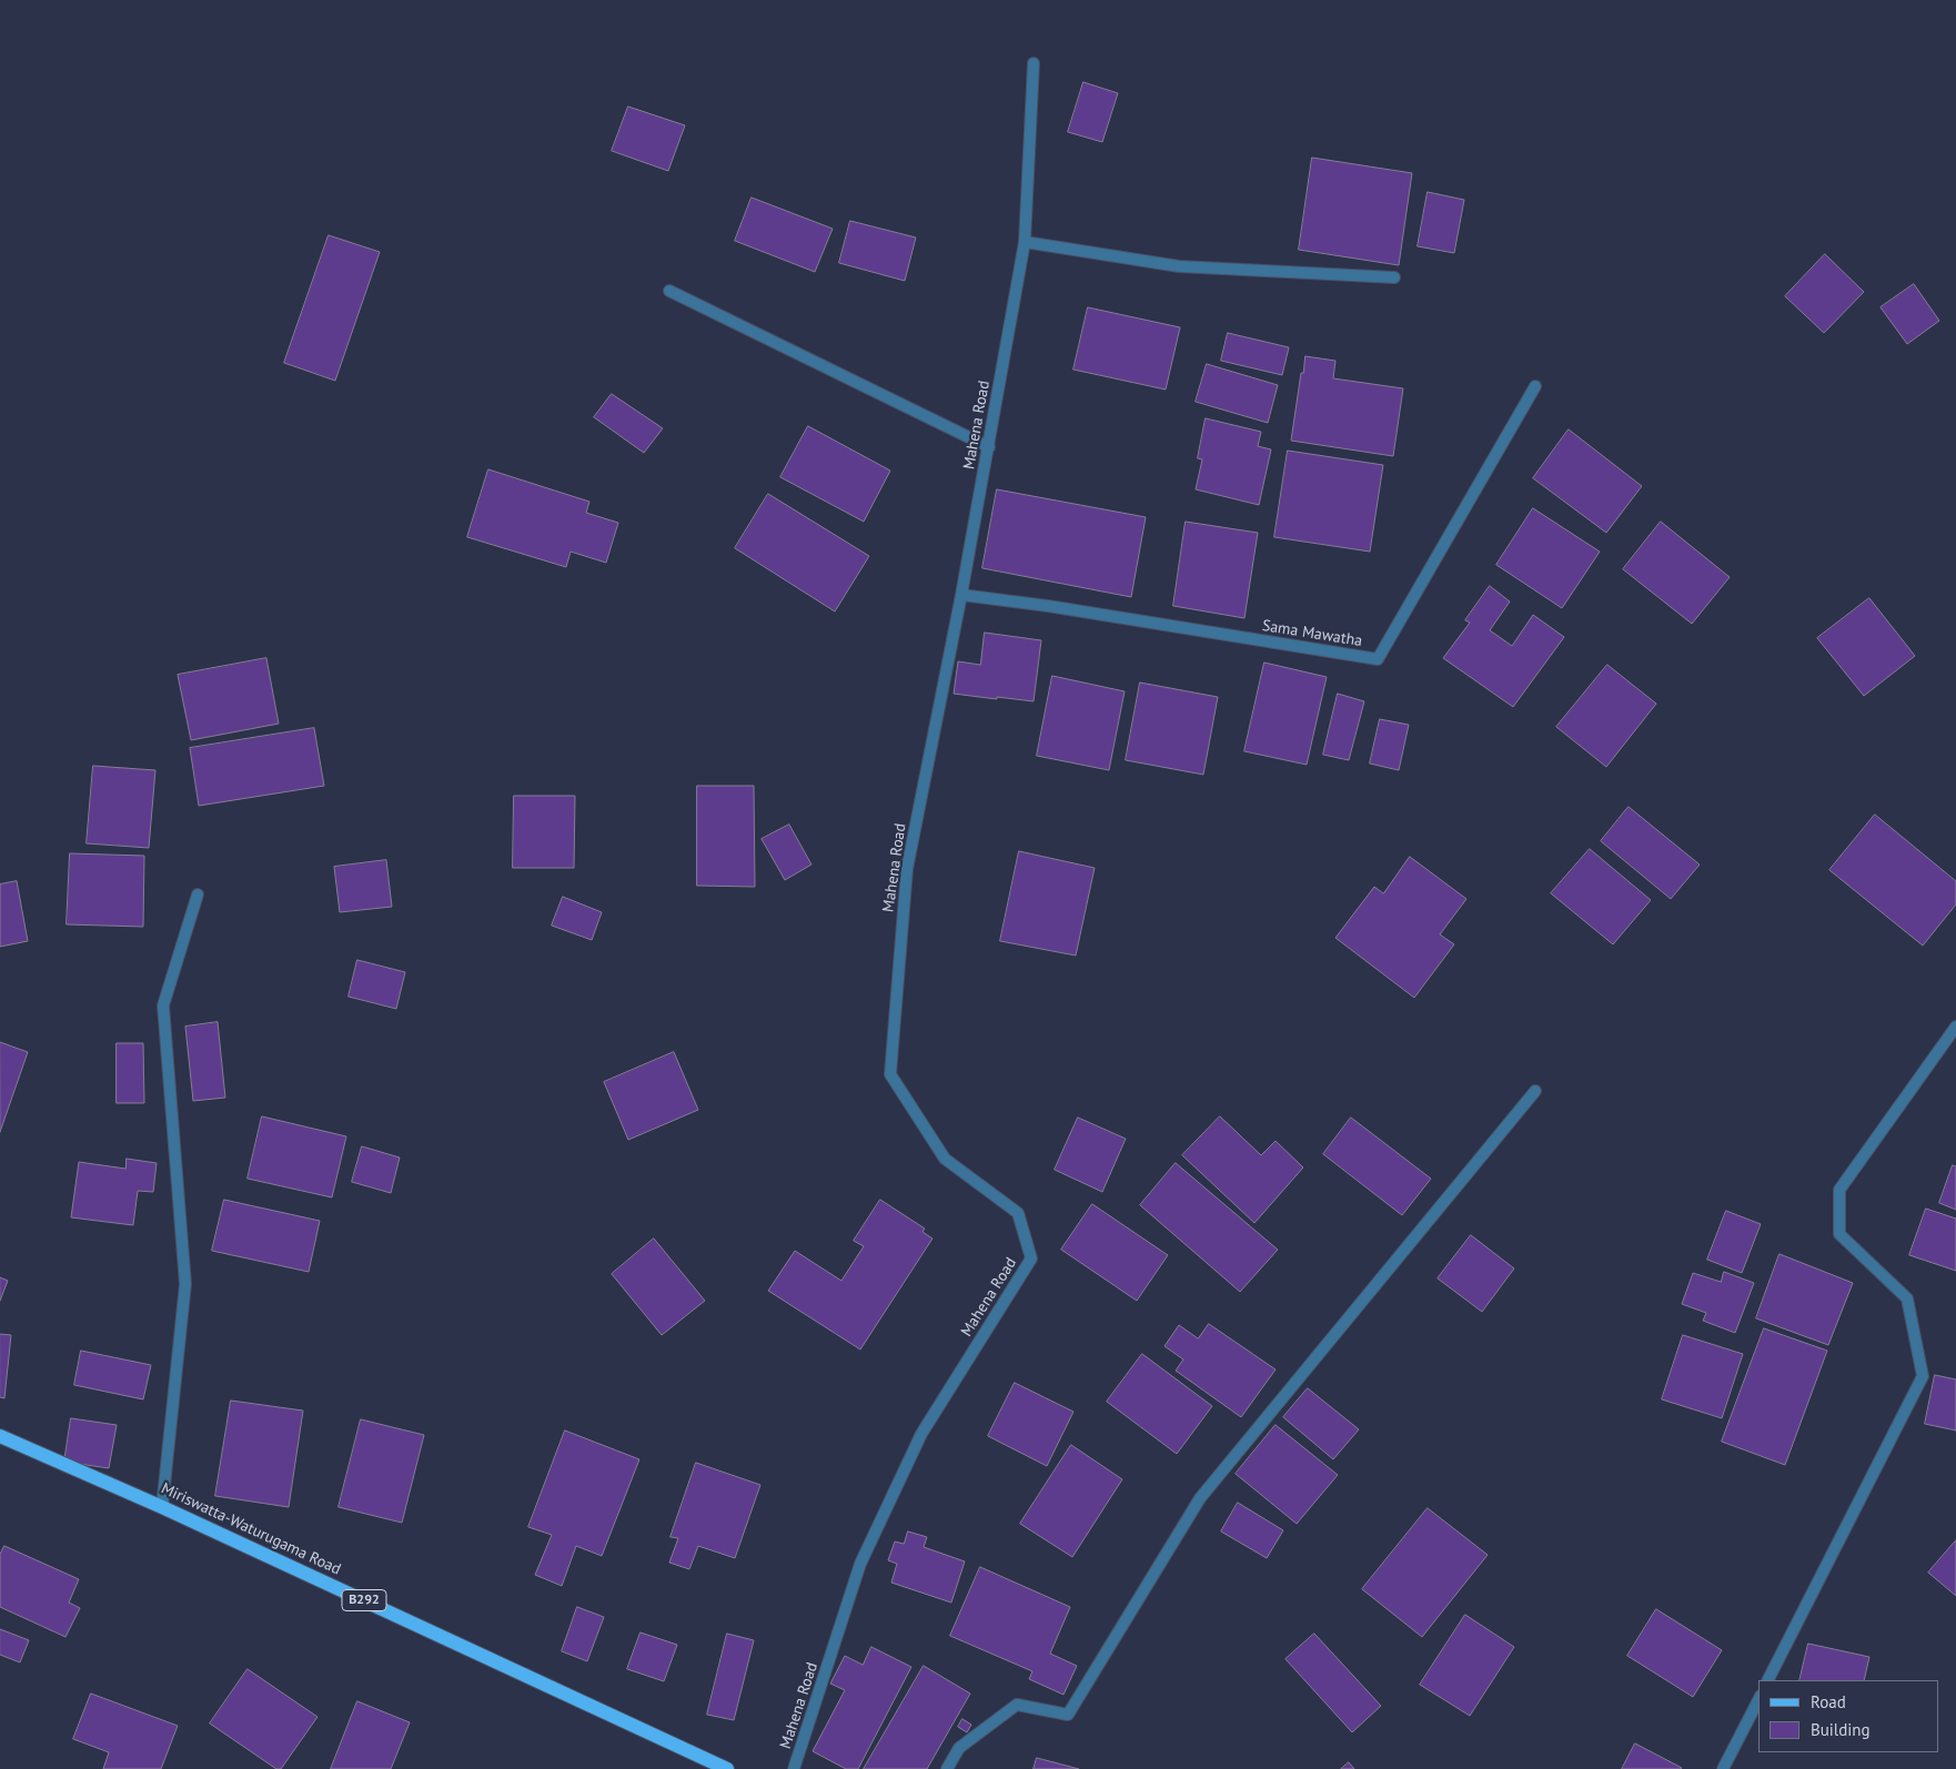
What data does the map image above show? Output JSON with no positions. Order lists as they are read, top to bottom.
{
  "streets": {
    "main road": ["Miriswatta-Waturugama Road", "B292"],
    "street": ["Mahena Road", "Sama Mawatha"]
  },
  "crossings": [
    ["Mahena Road", "Sama Mawatha"]
  ],
  "legend": ["Road", "Building"]
}
